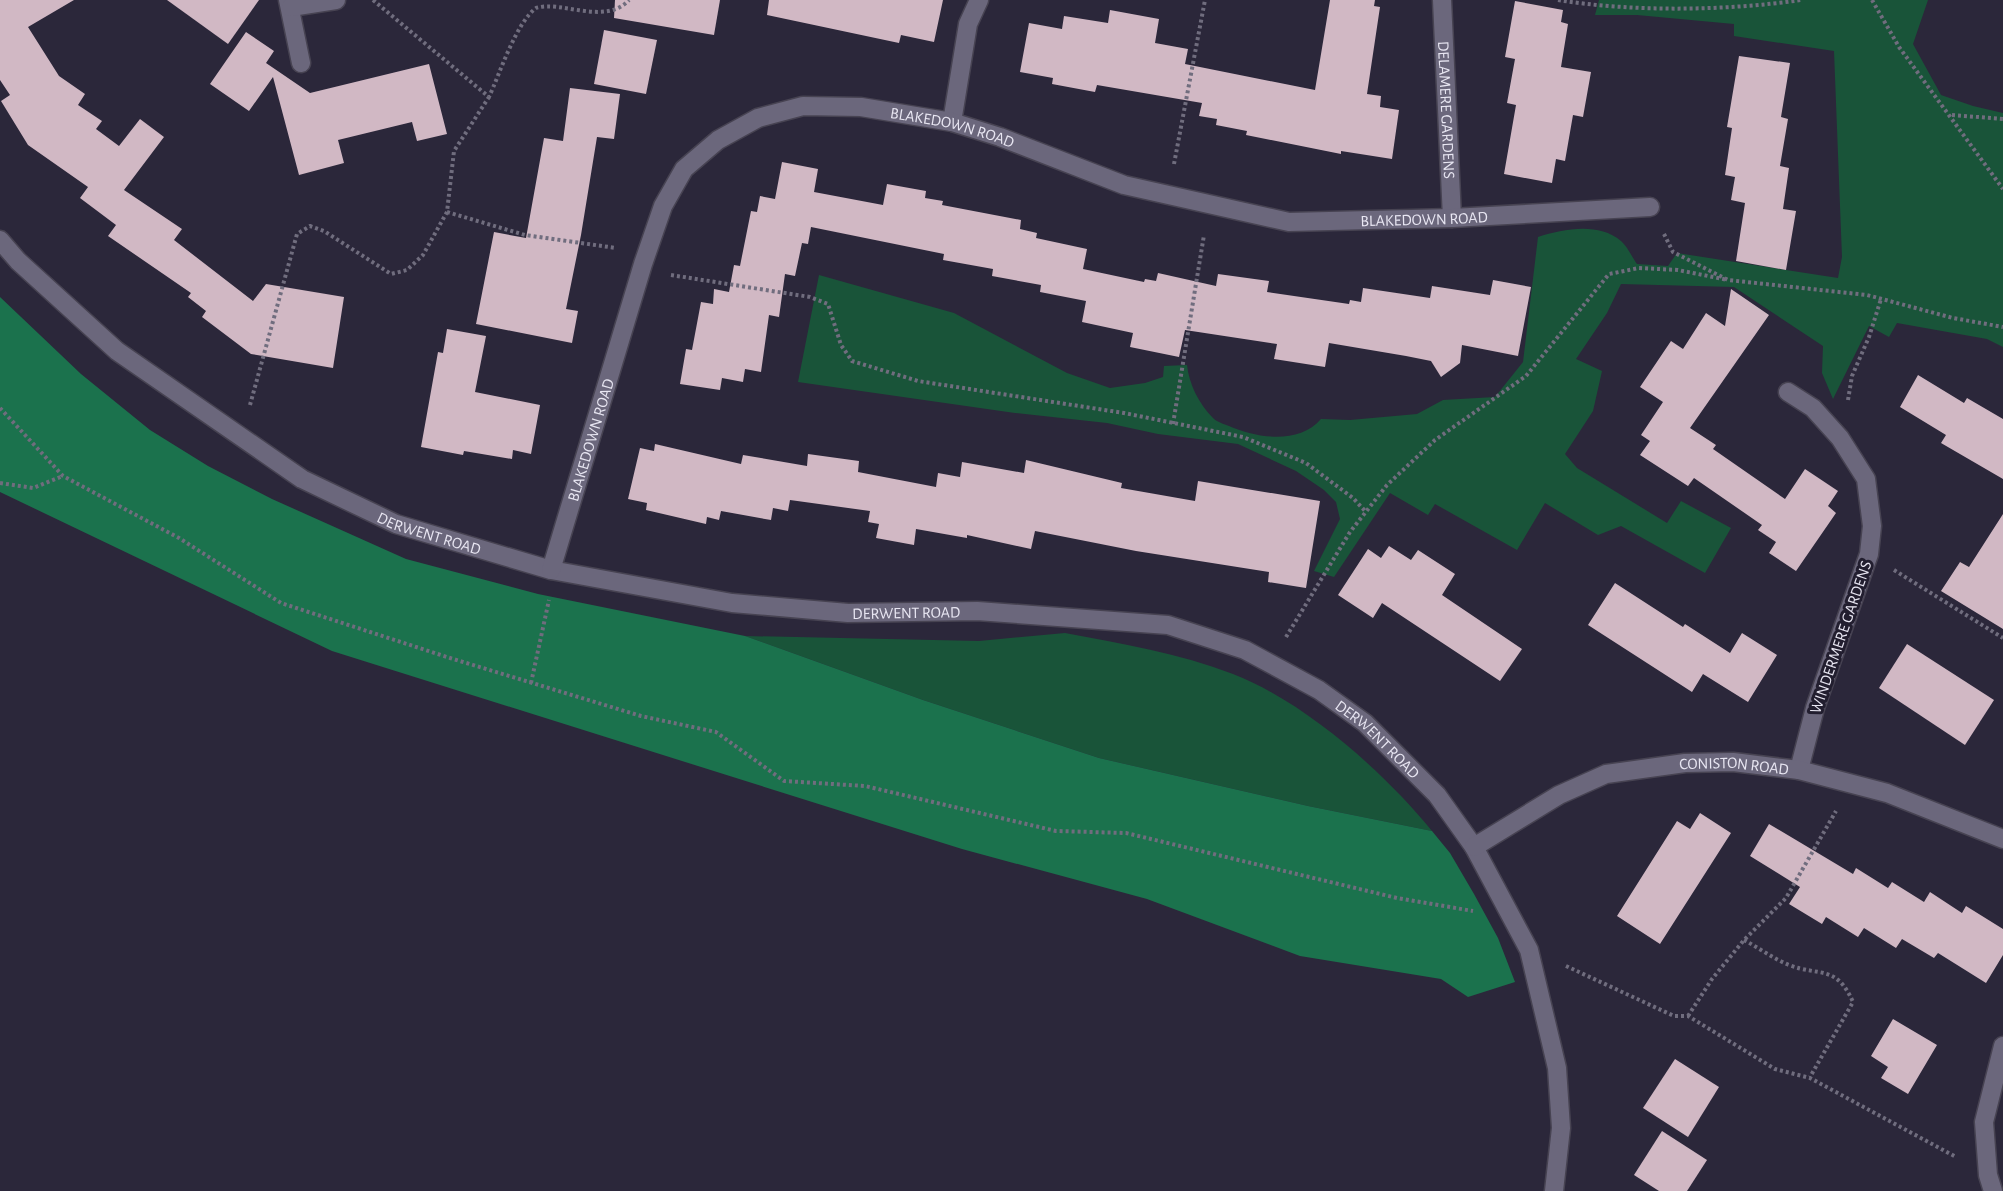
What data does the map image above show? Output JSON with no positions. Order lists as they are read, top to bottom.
{
  "streets": {
    "street": [
      "DELAMERE GARDENS",
      "BLAKEDOWN ROAD",
      "DERWENT ROAD",
      "WINDERMERE GARDENS",
      "CONISTON ROAD"
    ]
  },
  "crossings": [
    ["DELAMERE GARDENS", "BLAKEDOWN ROAD"],
    ["BLAKEDOWN ROAD", "DERWENT ROAD"],
    ["DERWENT ROAD", "CONISTON ROAD"],
    ["WINDERMERE GARDENS", "CONISTON ROAD"]
  ]
}
